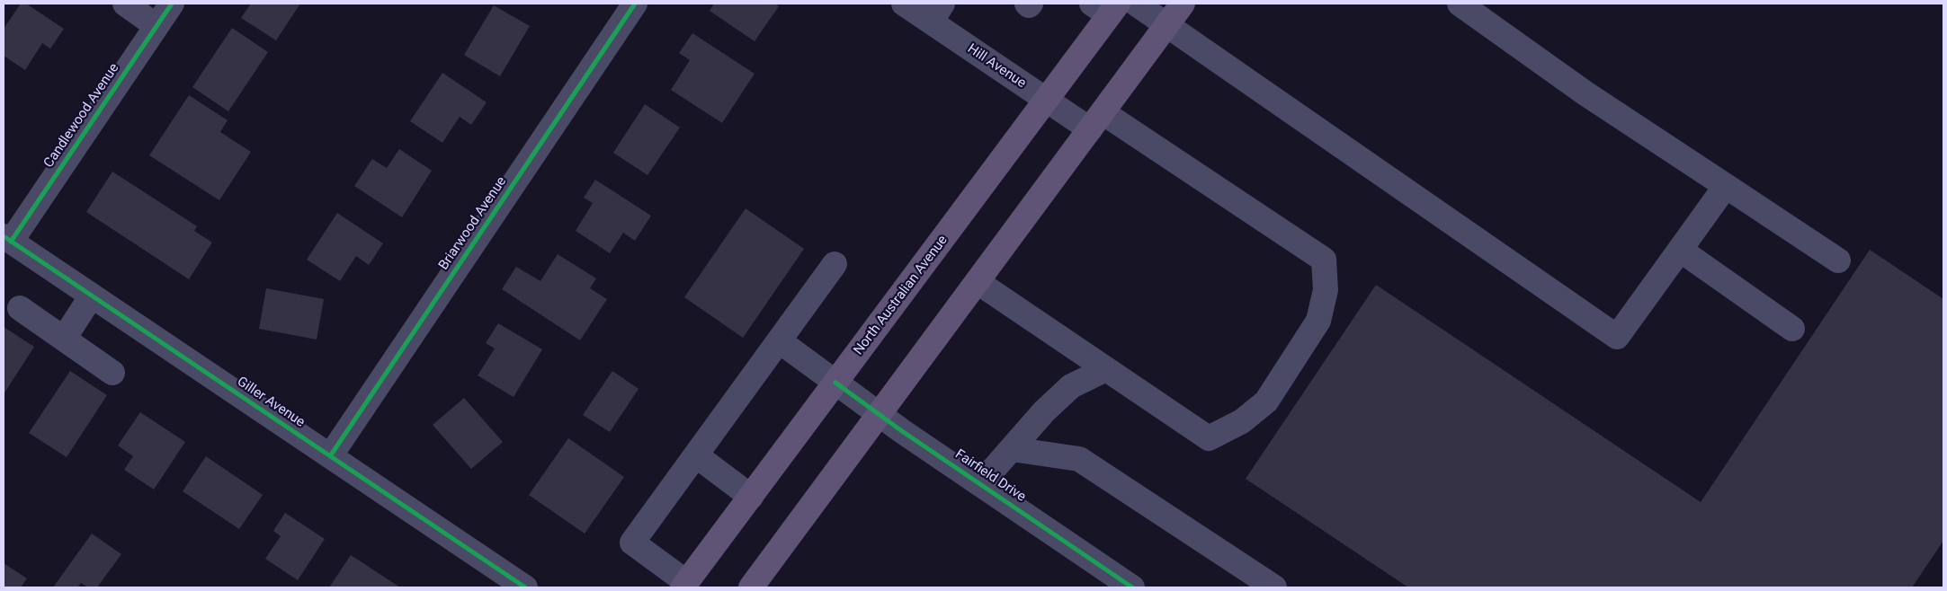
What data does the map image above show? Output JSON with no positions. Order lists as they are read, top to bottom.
{
  "streets": {
    "main road": ["North Australian Avenue"],
    "street": [
      "Hill Avenue",
      "Candlewood Avenue",
      "Briarwood Avenue",
      "Giller Avenue",
      "Fairfield Drive"
    ]
  },
  "crossings": [
    ["Hill Avenue", "North Australian Avenue"],
    ["Candlewood Avenue", "Giller Avenue"],
    ["Briarwood Avenue", "Giller Avenue"],
    ["North Australian Avenue", "Fairfield Drive"]
  ]
}
